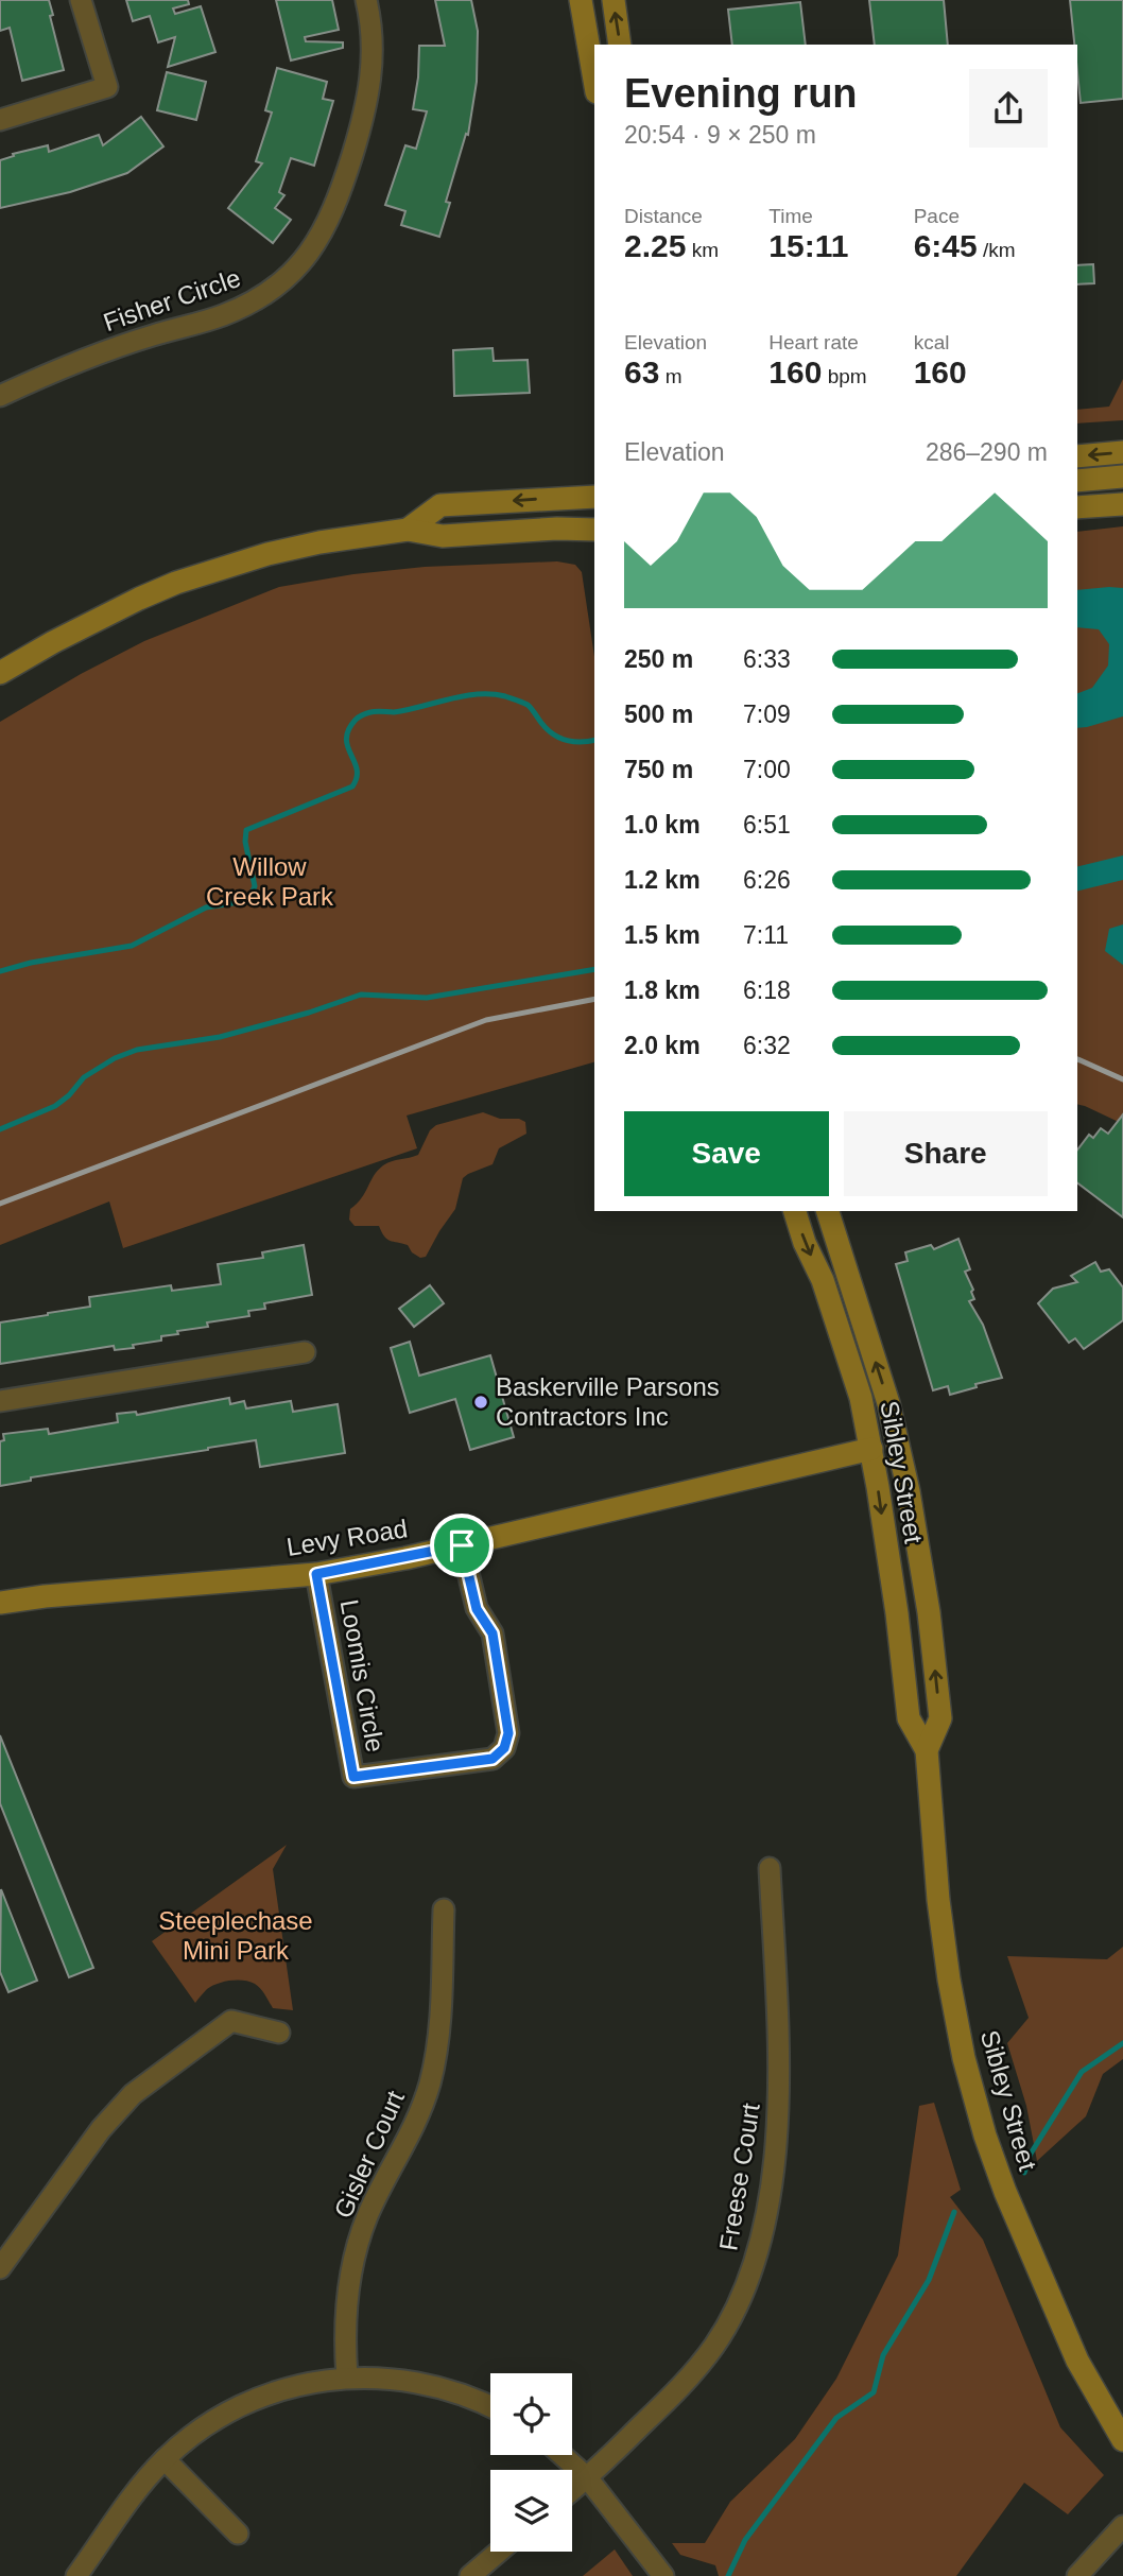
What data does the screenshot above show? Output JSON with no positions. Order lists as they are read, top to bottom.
{
  "streets": {
    "street": [
      "Fisher Circle",
      "Sibley Street",
      "Levy Road",
      "Loomis Circle",
      "Gisler Court",
      "Freese Court"
    ]
  },
  "crossings": [
    ["Sibley Street", "Levy Road"],
    ["Levy Road", "Loomis Circle"]
  ],
  "parks": ["Willow Creek Park", "Steeplechase Mini Park"],
  "places": ["Baskerville Parsons Contractors Inc"],
  "page": {
    "heading": ["Evening run", "20:54 · 9 × 250 m"],
    "stats": [
      ["Distance", "2.25 km"],
      ["Time", "15:11"],
      ["Pace", "6:45 /km"],
      ["Elevation", "63 m"],
      ["Heart rate", "160 bpm"],
      ["kcal", "160"]
    ],
    "chart": ["Elevation", "286–290 m"],
    "list": [
      {
        "name": "250 m",
        "note": "6:33"
      },
      {
        "name": "500 m",
        "note": "7:09"
      },
      {
        "name": "750 m",
        "note": "7:00"
      },
      {
        "name": "1.0 km",
        "note": "6:51"
      },
      {
        "name": "1.2 km",
        "note": "6:26"
      },
      {
        "name": "1.5 km",
        "note": "7:11"
      },
      {
        "name": "1.8 km",
        "note": "6:18"
      },
      {
        "name": "2.0 km",
        "note": "6:32"
      }
    ],
    "buttons": ["Save", "Share"]
  }
}
